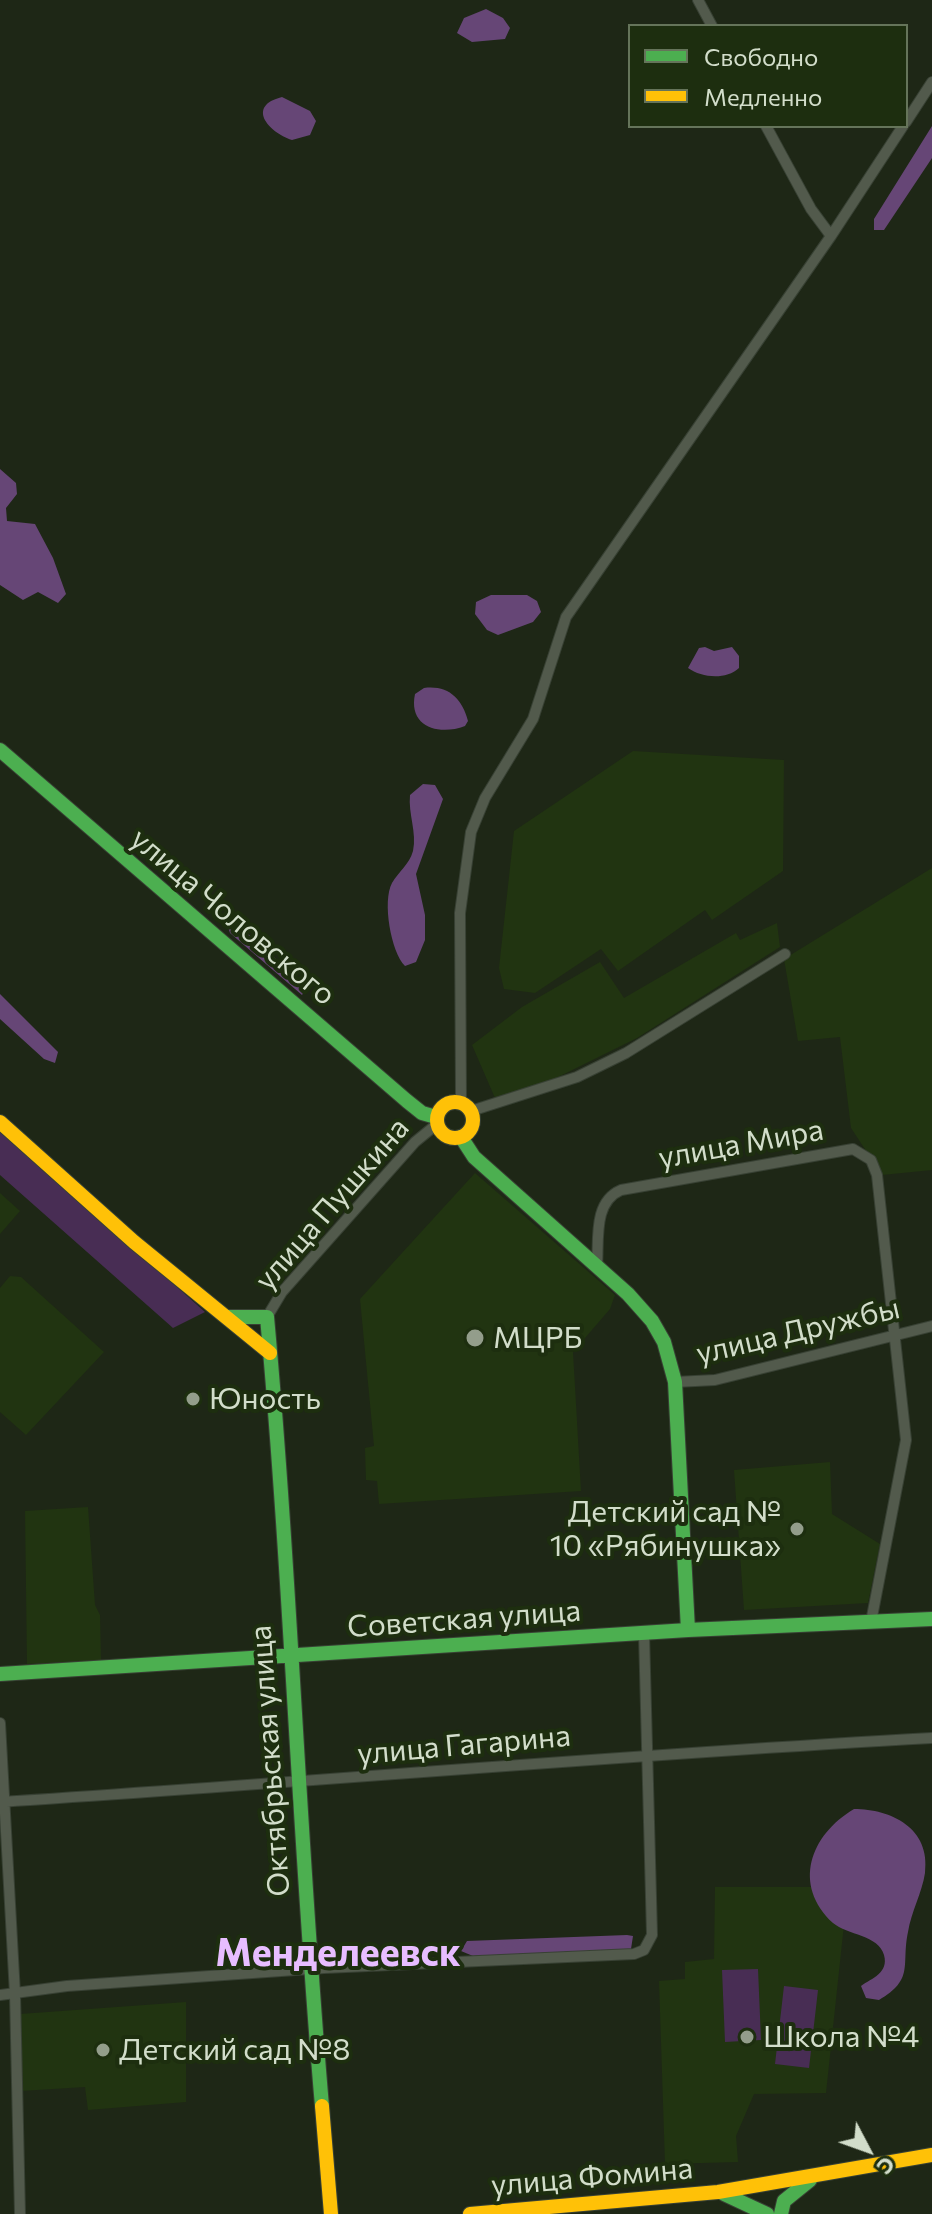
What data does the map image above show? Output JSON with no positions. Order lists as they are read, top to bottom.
{
  "streets": {
    "street": [
      "улица Чоловского",
      "улица Мира",
      "улица Пушкина",
      "улица Дружбы",
      "Советская улица",
      "улица Гагарина",
      "Октябрьская улица",
      "улица Фомина"
    ]
  },
  "crossings": [
    ["улица Чоловского", "улица Пушкина"],
    ["улица Мира", "улица Дружбы"],
    ["улица Пушкина", "Октябрьская улица"],
    ["Советская улица", "Октябрьская улица"],
    ["улица Гагарина", "Октябрьская улица"]
  ],
  "districts": ["Менделеевск"],
  "places": [
    "МЦРБ",
    "Юность",
    "Детский сад № 10 «Рябинушка»",
    "Школа №4",
    "Детский сад №8"
  ],
  "legend": ["Свободно", "Медленно"],
  "north": "bottom right"
}
